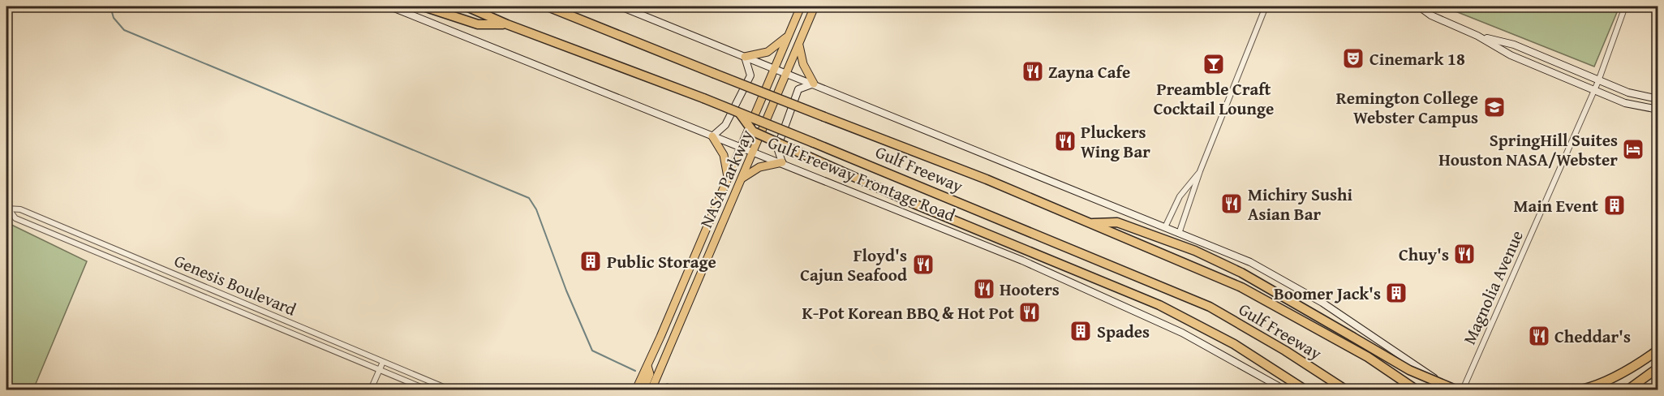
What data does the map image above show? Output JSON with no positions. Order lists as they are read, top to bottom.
{
  "streets": {
    "highway": ["Gulf Freeway"],
    "main road": ["NASA Parkway", "Gulf Freeway Frontage Road"],
    "street": ["Genesis Boulevard", "Magnolia Avenue"]
  },
  "crossings": [
    ["NASA Parkway", "Gulf Freeway Frontage Road"]
  ],
  "places": {
    "theatre": ["Cinemark 18"],
    "bar": ["Preamble Craft Cocktail Lounge"],
    "restaurant": [
      "Zayna Cafe",
      "Pluckers Wing Bar",
      "Michiry Sushi Asian Bar",
      "Chuy's",
      "Floyd's Cajun Seafood",
      "Hooters",
      "K-Pot Korean BBQ & Hot Pot",
      "Cheddar's"
    ],
    "school or university": ["Remington College Webster Campus"],
    "hotel": ["SpringHill Suites Houston NASA/Webster"],
    "building": [
      "Main Event",
      "Public Storage",
      "Boomer Jack's",
      "Spades"
    ]
  }
}
